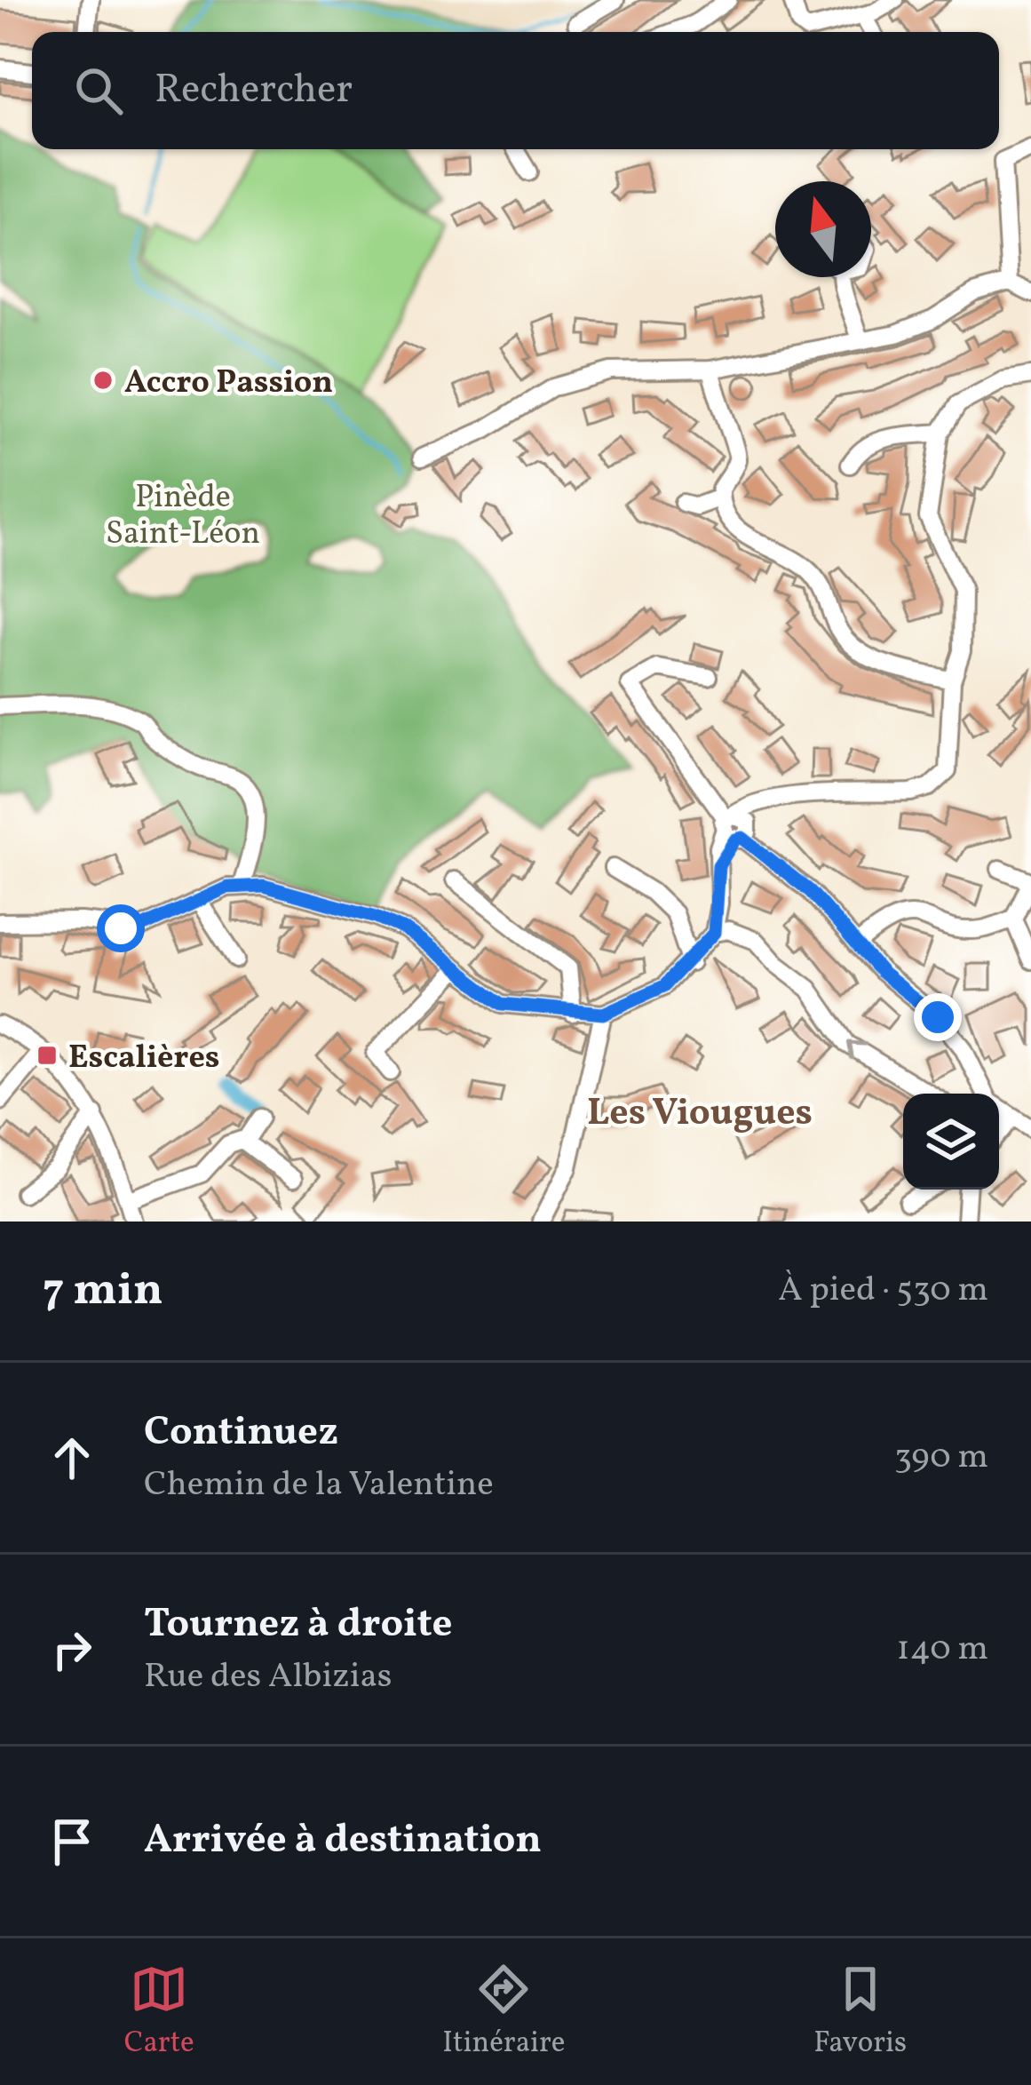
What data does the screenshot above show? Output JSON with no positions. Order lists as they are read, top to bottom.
{
  "districts": ["Les Viougues"],
  "parks": ["Pinède Saint-Léon"],
  "places": {
    "other": ["Accro Passion"],
    "transit": ["Escalières"]
  },
  "north": "top",
  "page": {
    "search": "Rechercher",
    "heading": ["7 min", "À pied · 530 m"],
    "list": [
      ["Continuez", "Chemin de la Valentine", "390 m"],
      ["Tournez à droite", "Rue des Albizias", "140 m"],
      "Arrivée à destination"
    ],
    "nav": ["Carte", "Itinéraire", "Favoris"]
  }
}
